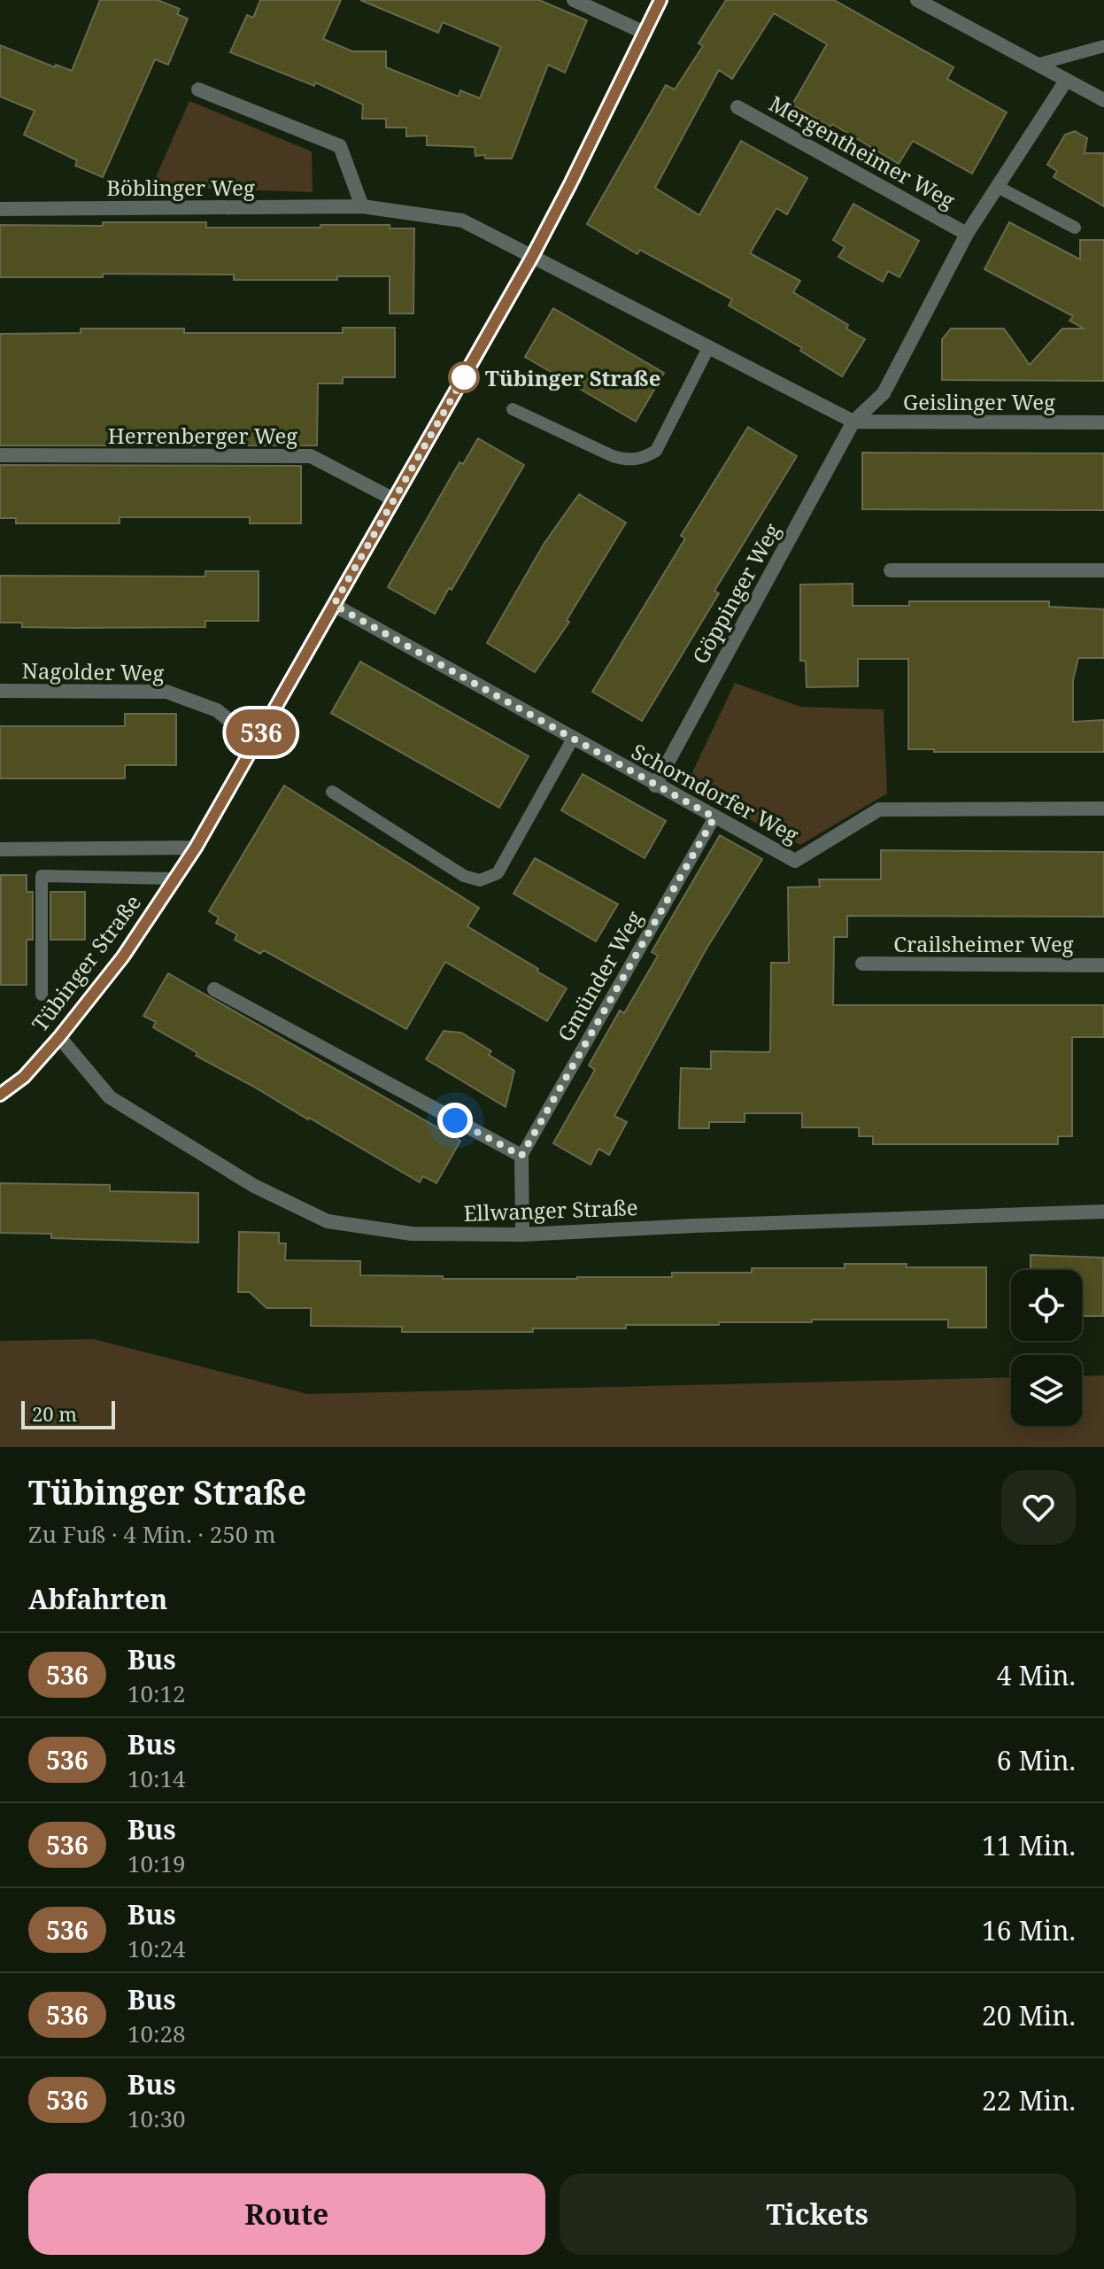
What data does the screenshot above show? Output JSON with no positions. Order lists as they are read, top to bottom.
{
  "streets": {
    "street": [
      "Mergentheimer Weg",
      "Böblinger Weg",
      "Geislinger Weg",
      "Herrenberger Weg",
      "Göppinger Weg",
      "Nagolder Weg",
      "Schorndorfer Weg",
      "Crailsheimer Weg",
      "Tübinger Straße",
      "Ellwanger Straße"
    ],
    "lane": ["Gmünder Weg"]
  },
  "crossings": [
    ["Mergentheimer Weg", "Geislinger Weg"],
    ["Mergentheimer Weg", "Göppinger Weg"],
    ["Böblinger Weg", "Tübinger Straße"],
    ["Geislinger Weg", "Göppinger Weg"],
    ["Herrenberger Weg", "Tübinger Straße"],
    ["Göppinger Weg", "Schorndorfer Weg"],
    ["Nagolder Weg", "Tübinger Straße"],
    ["Schorndorfer Weg", "Tübinger Straße"],
    ["Schorndorfer Weg", "Gmünder Weg"],
    ["Tübinger Straße", "Ellwanger Straße"]
  ],
  "places": ["Tübinger Straße"],
  "lines": ["bus line 536"],
  "scale_bar": "20 m",
  "page": {
    "on_map": "536",
    "scale": "20 m",
    "heading": [
      ["Tübinger Straße", "Zu Fuß · 4 Min. · 250 m"],
      "Abfahrten"
    ],
    "list": [
      {
        "mark": "536",
        "name": "Bus",
        "note": "10:12",
        "value": "4 Min."
      },
      {
        "mark": "536",
        "name": "Bus",
        "note": "10:14",
        "value": "6 Min."
      },
      {
        "mark": "536",
        "name": "Bus",
        "note": "10:19",
        "value": "11 Min."
      },
      {
        "mark": "536",
        "name": "Bus",
        "note": "10:24",
        "value": "16 Min."
      },
      {
        "mark": "536",
        "name": "Bus",
        "note": "10:28",
        "value": "20 Min."
      },
      {
        "mark": "536",
        "name": "Bus",
        "note": "10:30",
        "value": "22 Min."
      }
    ],
    "buttons": ["Route", "Tickets"]
  }
}
